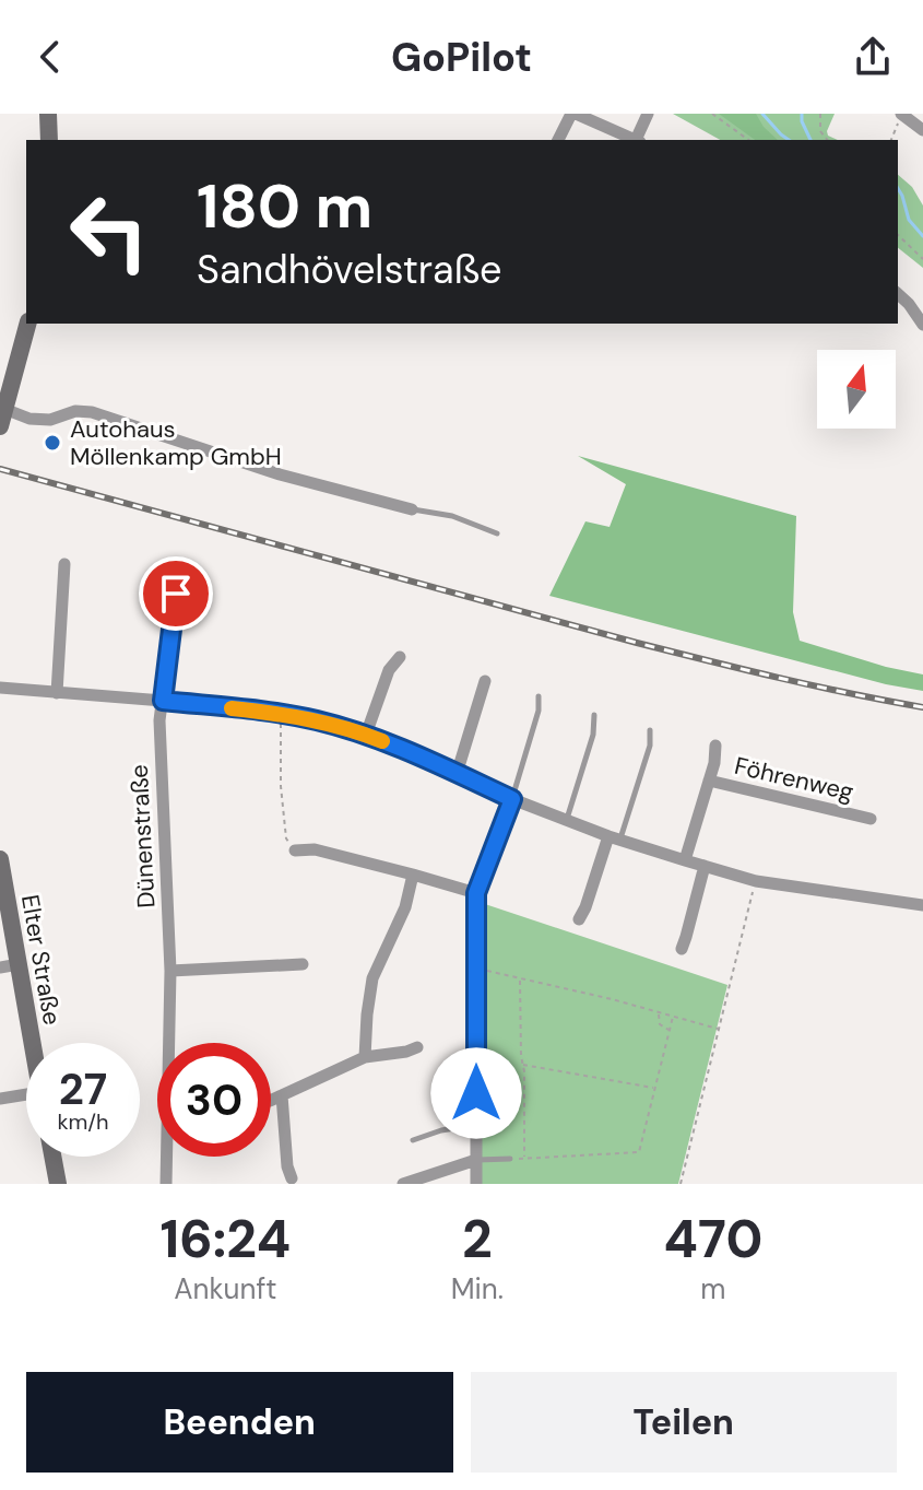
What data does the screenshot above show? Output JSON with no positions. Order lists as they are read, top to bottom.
{
  "streets": {
    "main road": ["Elter Straße"],
    "street": ["Föhrenweg", "Dünenstraße"]
  },
  "places": ["Autohaus Möllenkamp GmbH"],
  "north": "top",
  "page": {
    "header": "GoPilot",
    "turn": ["180 m", "Sandhövelstraße"],
    "speed": "27 km/h",
    "limit": "30",
    "eta": [
      "16:24",
      "Ankunft",
      "2",
      "Min.",
      "470",
      "m"
    ],
    "buttons": ["Beenden", "Teilen"]
  }
}
